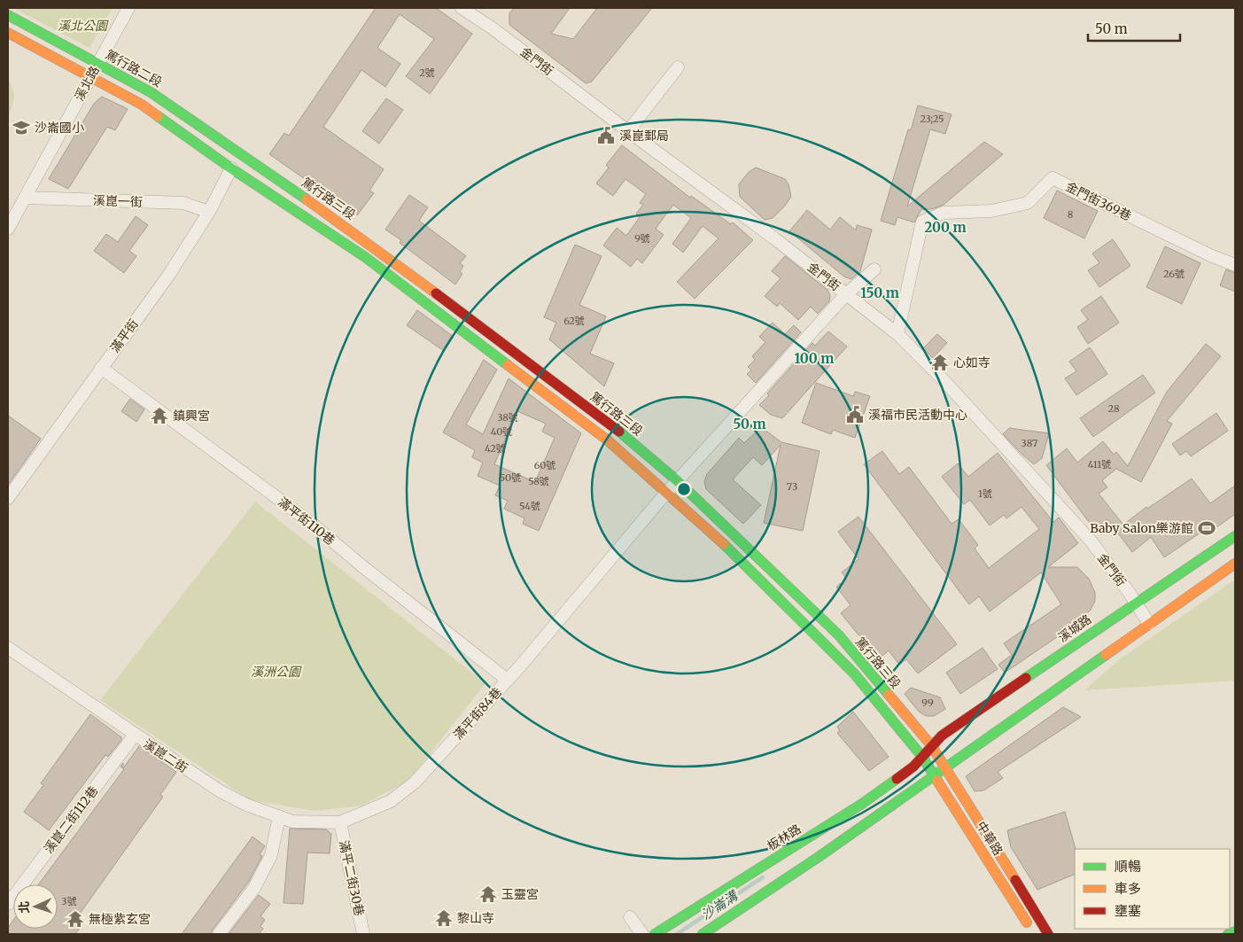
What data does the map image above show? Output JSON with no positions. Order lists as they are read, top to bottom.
{
  "streets": {
    "street": [
      "金門街",
      "篤行路二段",
      "溪北路",
      "篤行路三段",
      "溪崑一街",
      "金門街369巷",
      "滿平街",
      "滿平街110巷",
      "溪城路",
      "滿平街84巷",
      "溪崑二街",
      "溪崑二街112巷",
      "板林路",
      "中華路",
      "滿平二街30巷"
    ]
  },
  "crossings": [
    ["金門街", "金門街369巷"],
    ["金門街", "溪城路"],
    ["金門街", "滿平街84巷"],
    ["篤行路二段", "溪北路"],
    ["篤行路二段", "篤行路三段"],
    ["溪北路", "溪崑一街"],
    ["篤行路三段", "滿平街"],
    ["篤行路三段", "溪城路"],
    ["篤行路三段", "滿平街84巷"],
    ["篤行路三段", "板林路"],
    ["篤行路三段", "中華路"],
    ["溪崑一街", "滿平街"],
    ["滿平街", "滿平街110巷"],
    ["滿平街110巷", "滿平街84巷"],
    ["溪城路", "板林路"],
    ["溪城路", "中華路"],
    ["滿平街84巷", "溪崑二街"],
    ["滿平街84巷", "滿平二街30巷"],
    ["溪崑二街", "溪崑二街112巷"],
    ["溪崑二街", "滿平二街30巷"],
    ["板林路", "中華路"]
  ],
  "water": ["沙崙溝"],
  "parks": ["溪北公園", "溪洲公園"],
  "places": {
    "school or university": ["沙崙國小"],
    "public building": ["溪崑郵局", "溪福市民活動中心"],
    "temple": [
      "心如寺",
      "鎮興宮",
      "玉靈宮",
      "黎山寺",
      "無極紫玄宮"
    ],
    "sports": ["Baby Salon樂游館"]
  },
  "house_numbers": [
    "2號",
    "23;25",
    "8",
    "9號",
    "26號",
    "62號",
    "28",
    "38號",
    "40號",
    "387",
    "42號",
    "411號",
    "60號",
    "50號",
    "58號",
    "73",
    "1號",
    "54號",
    "99",
    "3號"
  ],
  "legend": ["順暢", "車多", "壅塞"],
  "scale_bar": "50 m",
  "north": "left",
  "rings": [
    "200 m",
    "150 m",
    "100 m",
    "50 m"
  ]
}
